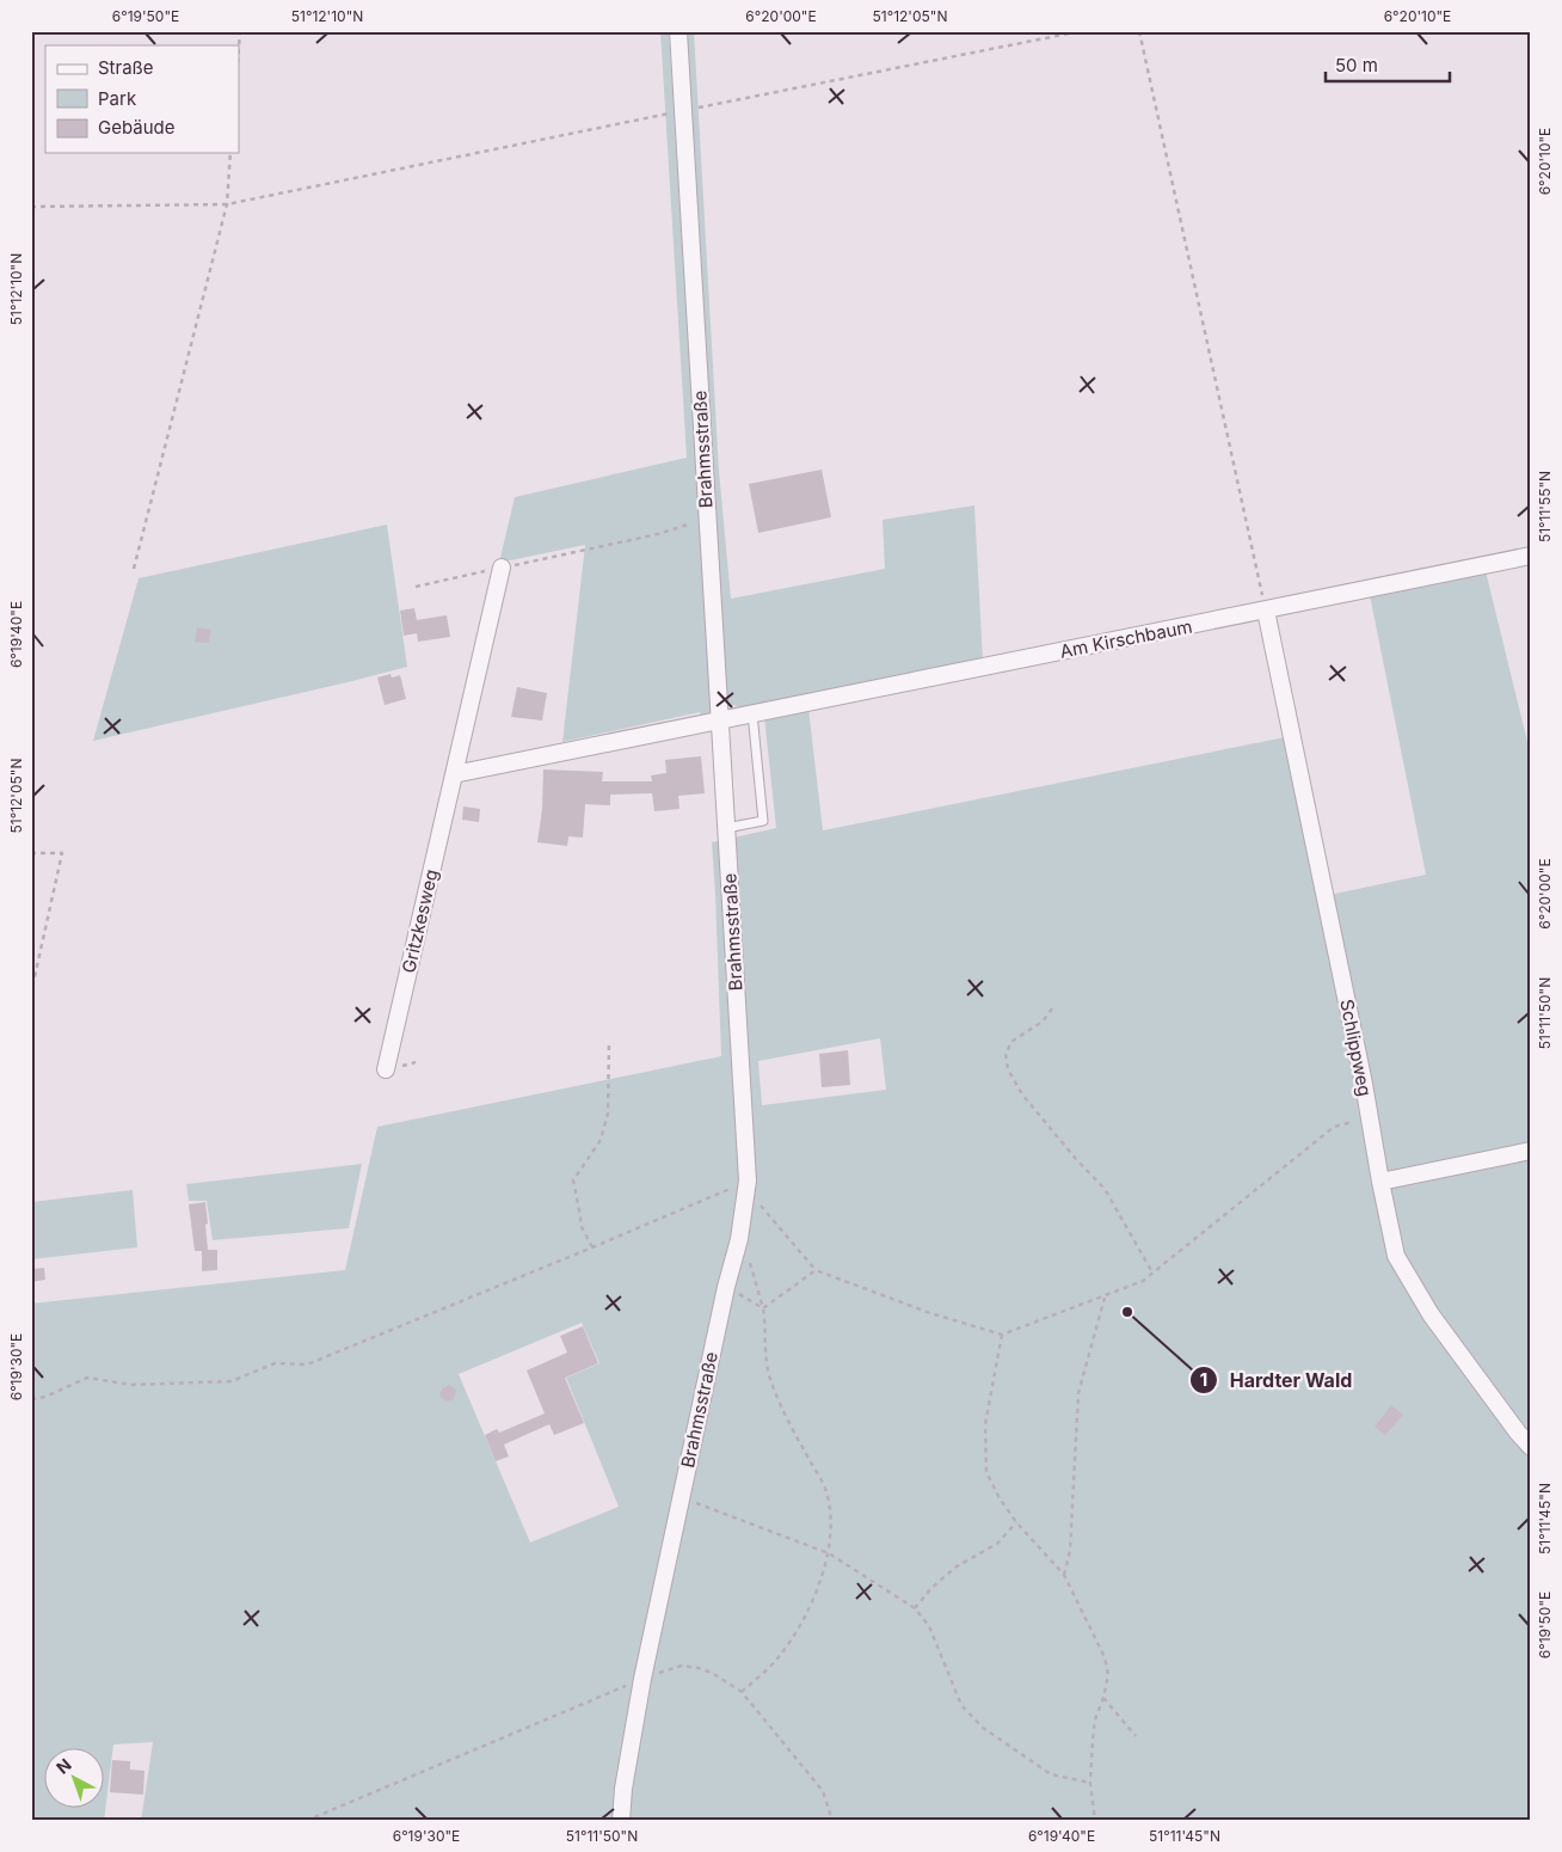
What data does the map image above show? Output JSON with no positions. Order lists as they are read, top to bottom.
{
  "streets": {
    "street": [
      "Brahmsstraße",
      "Am Kirschbaum",
      "Gritzkesweg",
      "Schlippweg"
    ]
  },
  "crossings": [
    ["Brahmsstraße", "Am Kirschbaum"],
    ["Am Kirschbaum", "Schlippweg"]
  ],
  "places": ["Hardter Wald"],
  "legend": ["Straße", "Park", "Gebäude"],
  "scale_bar": "50 m",
  "north": "top left",
  "coordinates": [
    "6°19'50\"E",
    "51°12'10\"N",
    "6°20'00\"E",
    "51°12'05\"N",
    "6°20'10\"E",
    "51°11'55\"N",
    "6°19'40\"E",
    "51°11'50\"N",
    "6°19'30\"E",
    "51°11'45\"N"
  ]
}
